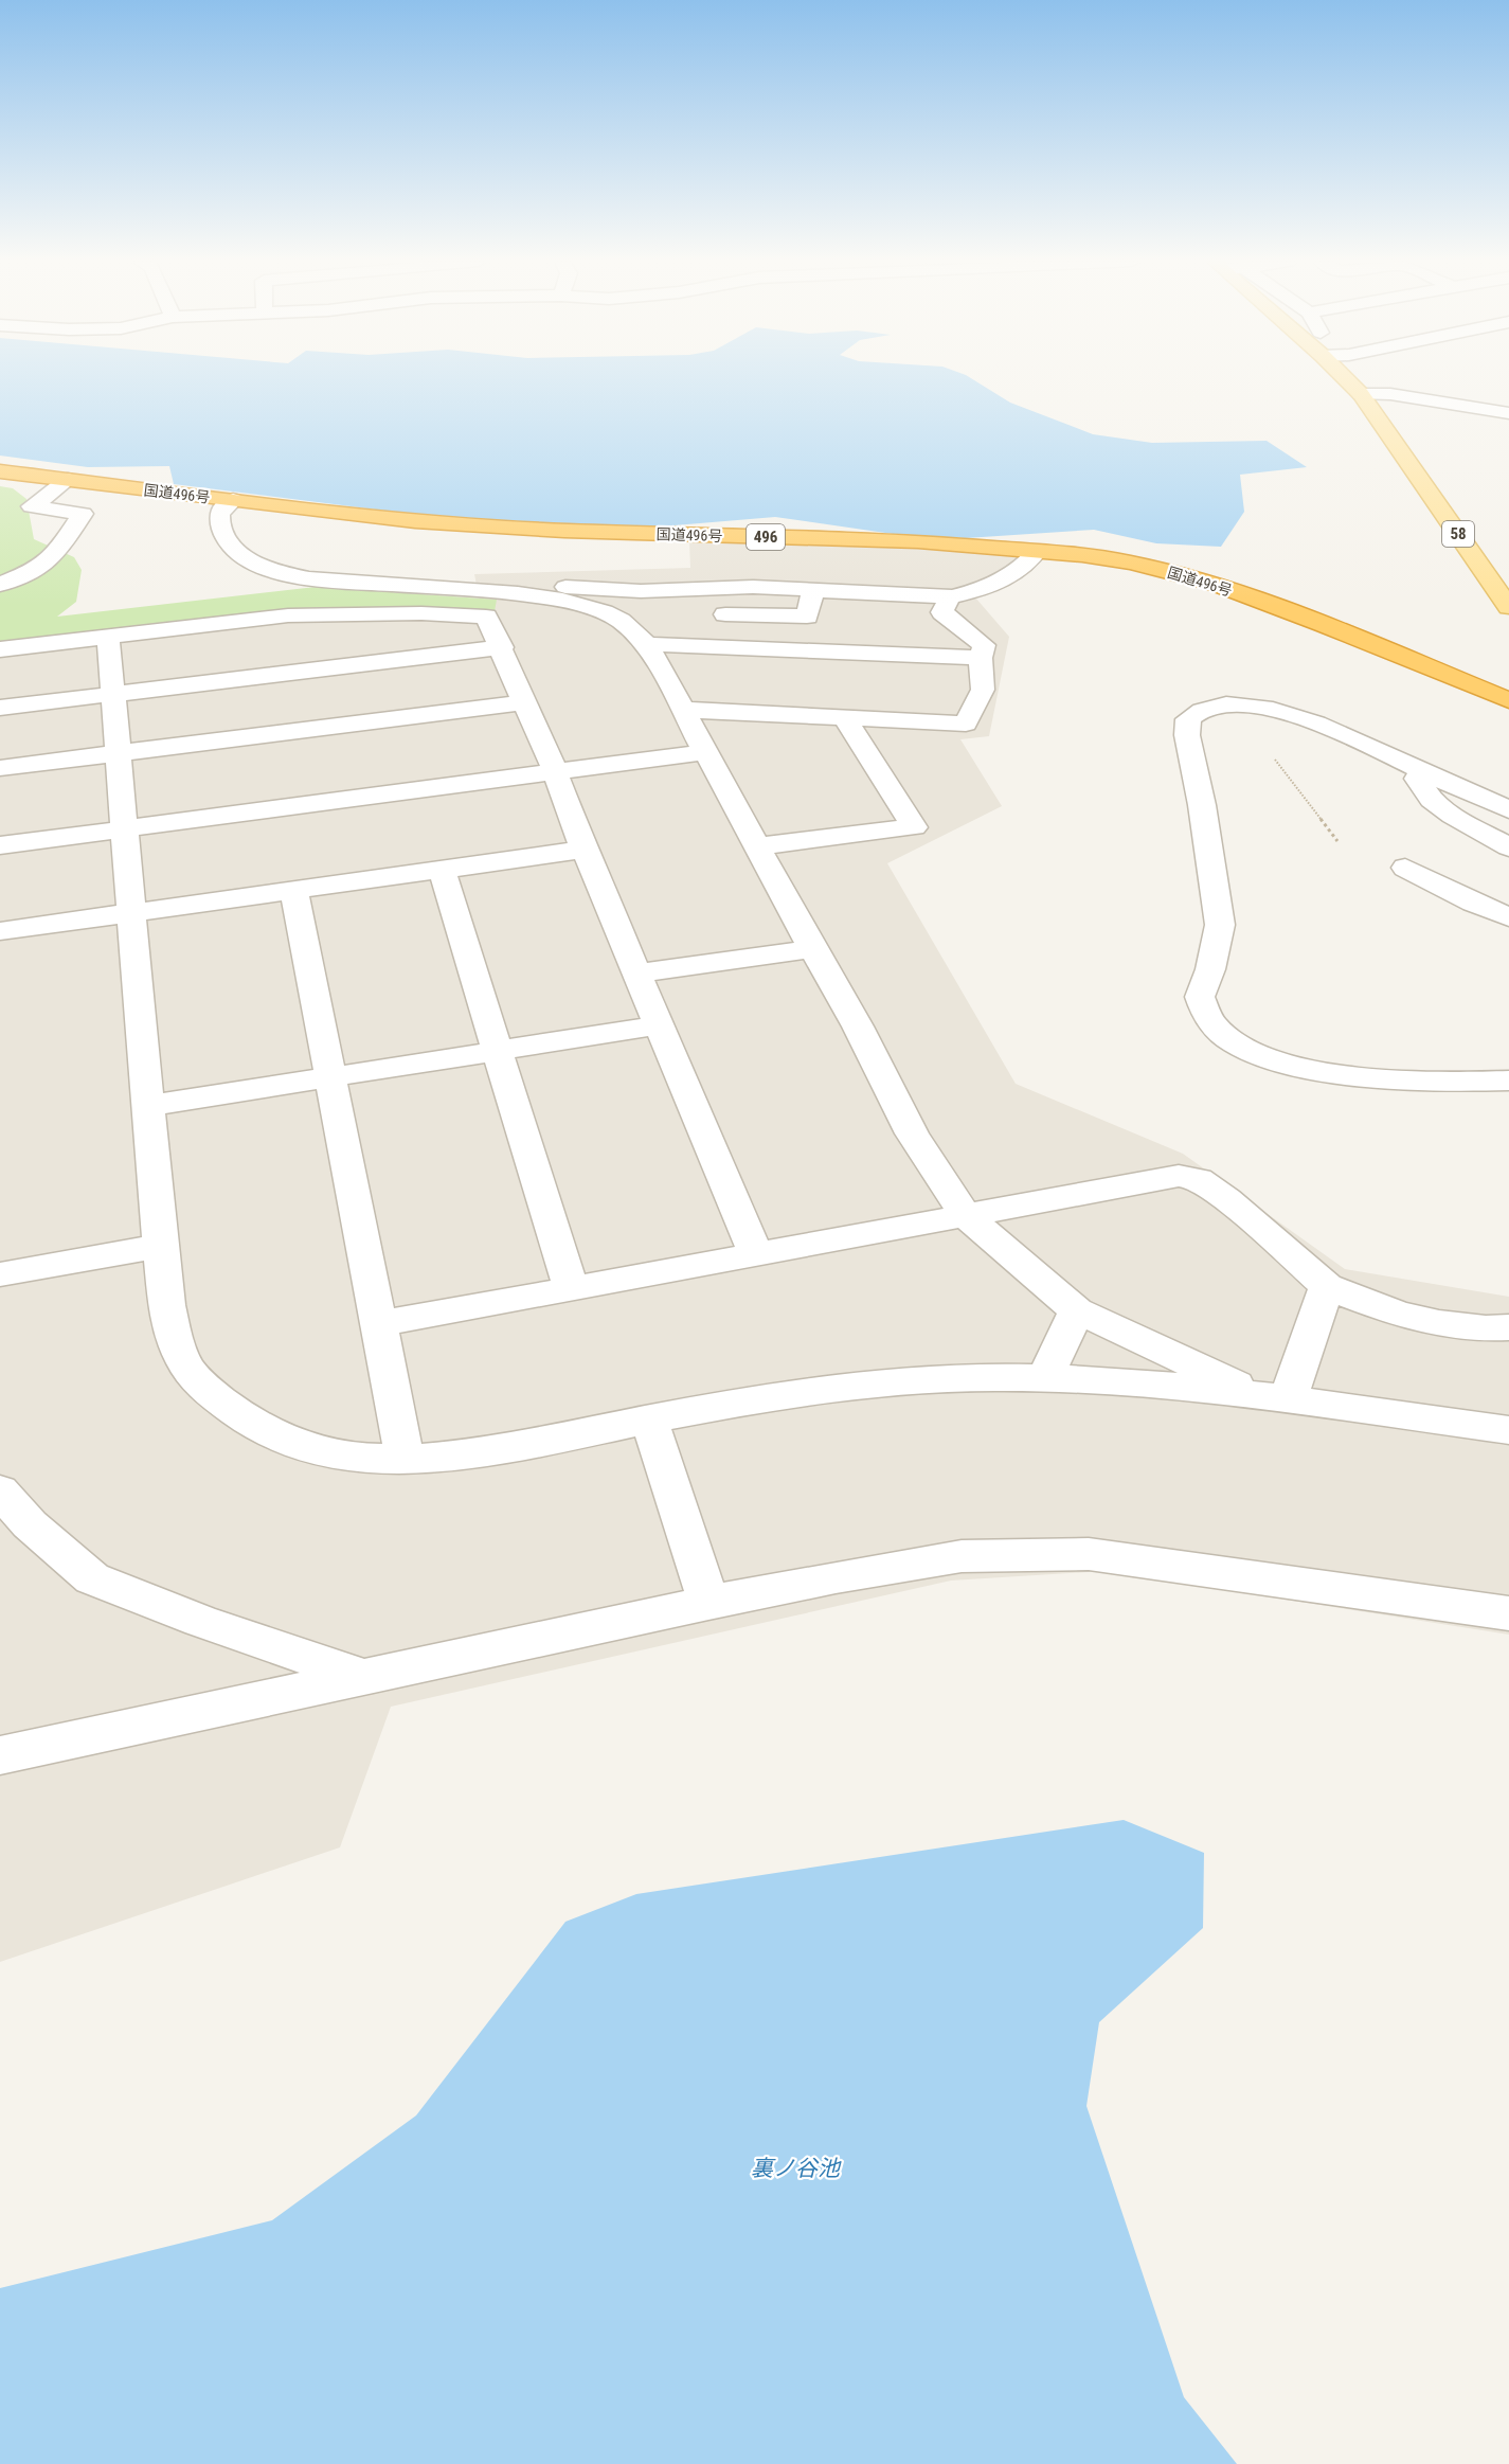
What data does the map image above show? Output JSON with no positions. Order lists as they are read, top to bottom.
{
  "streets": {
    "highway": ["国道496号", "496"],
    "main road": ["58"]
  },
  "water": ["裏ノ谷池"]
}
